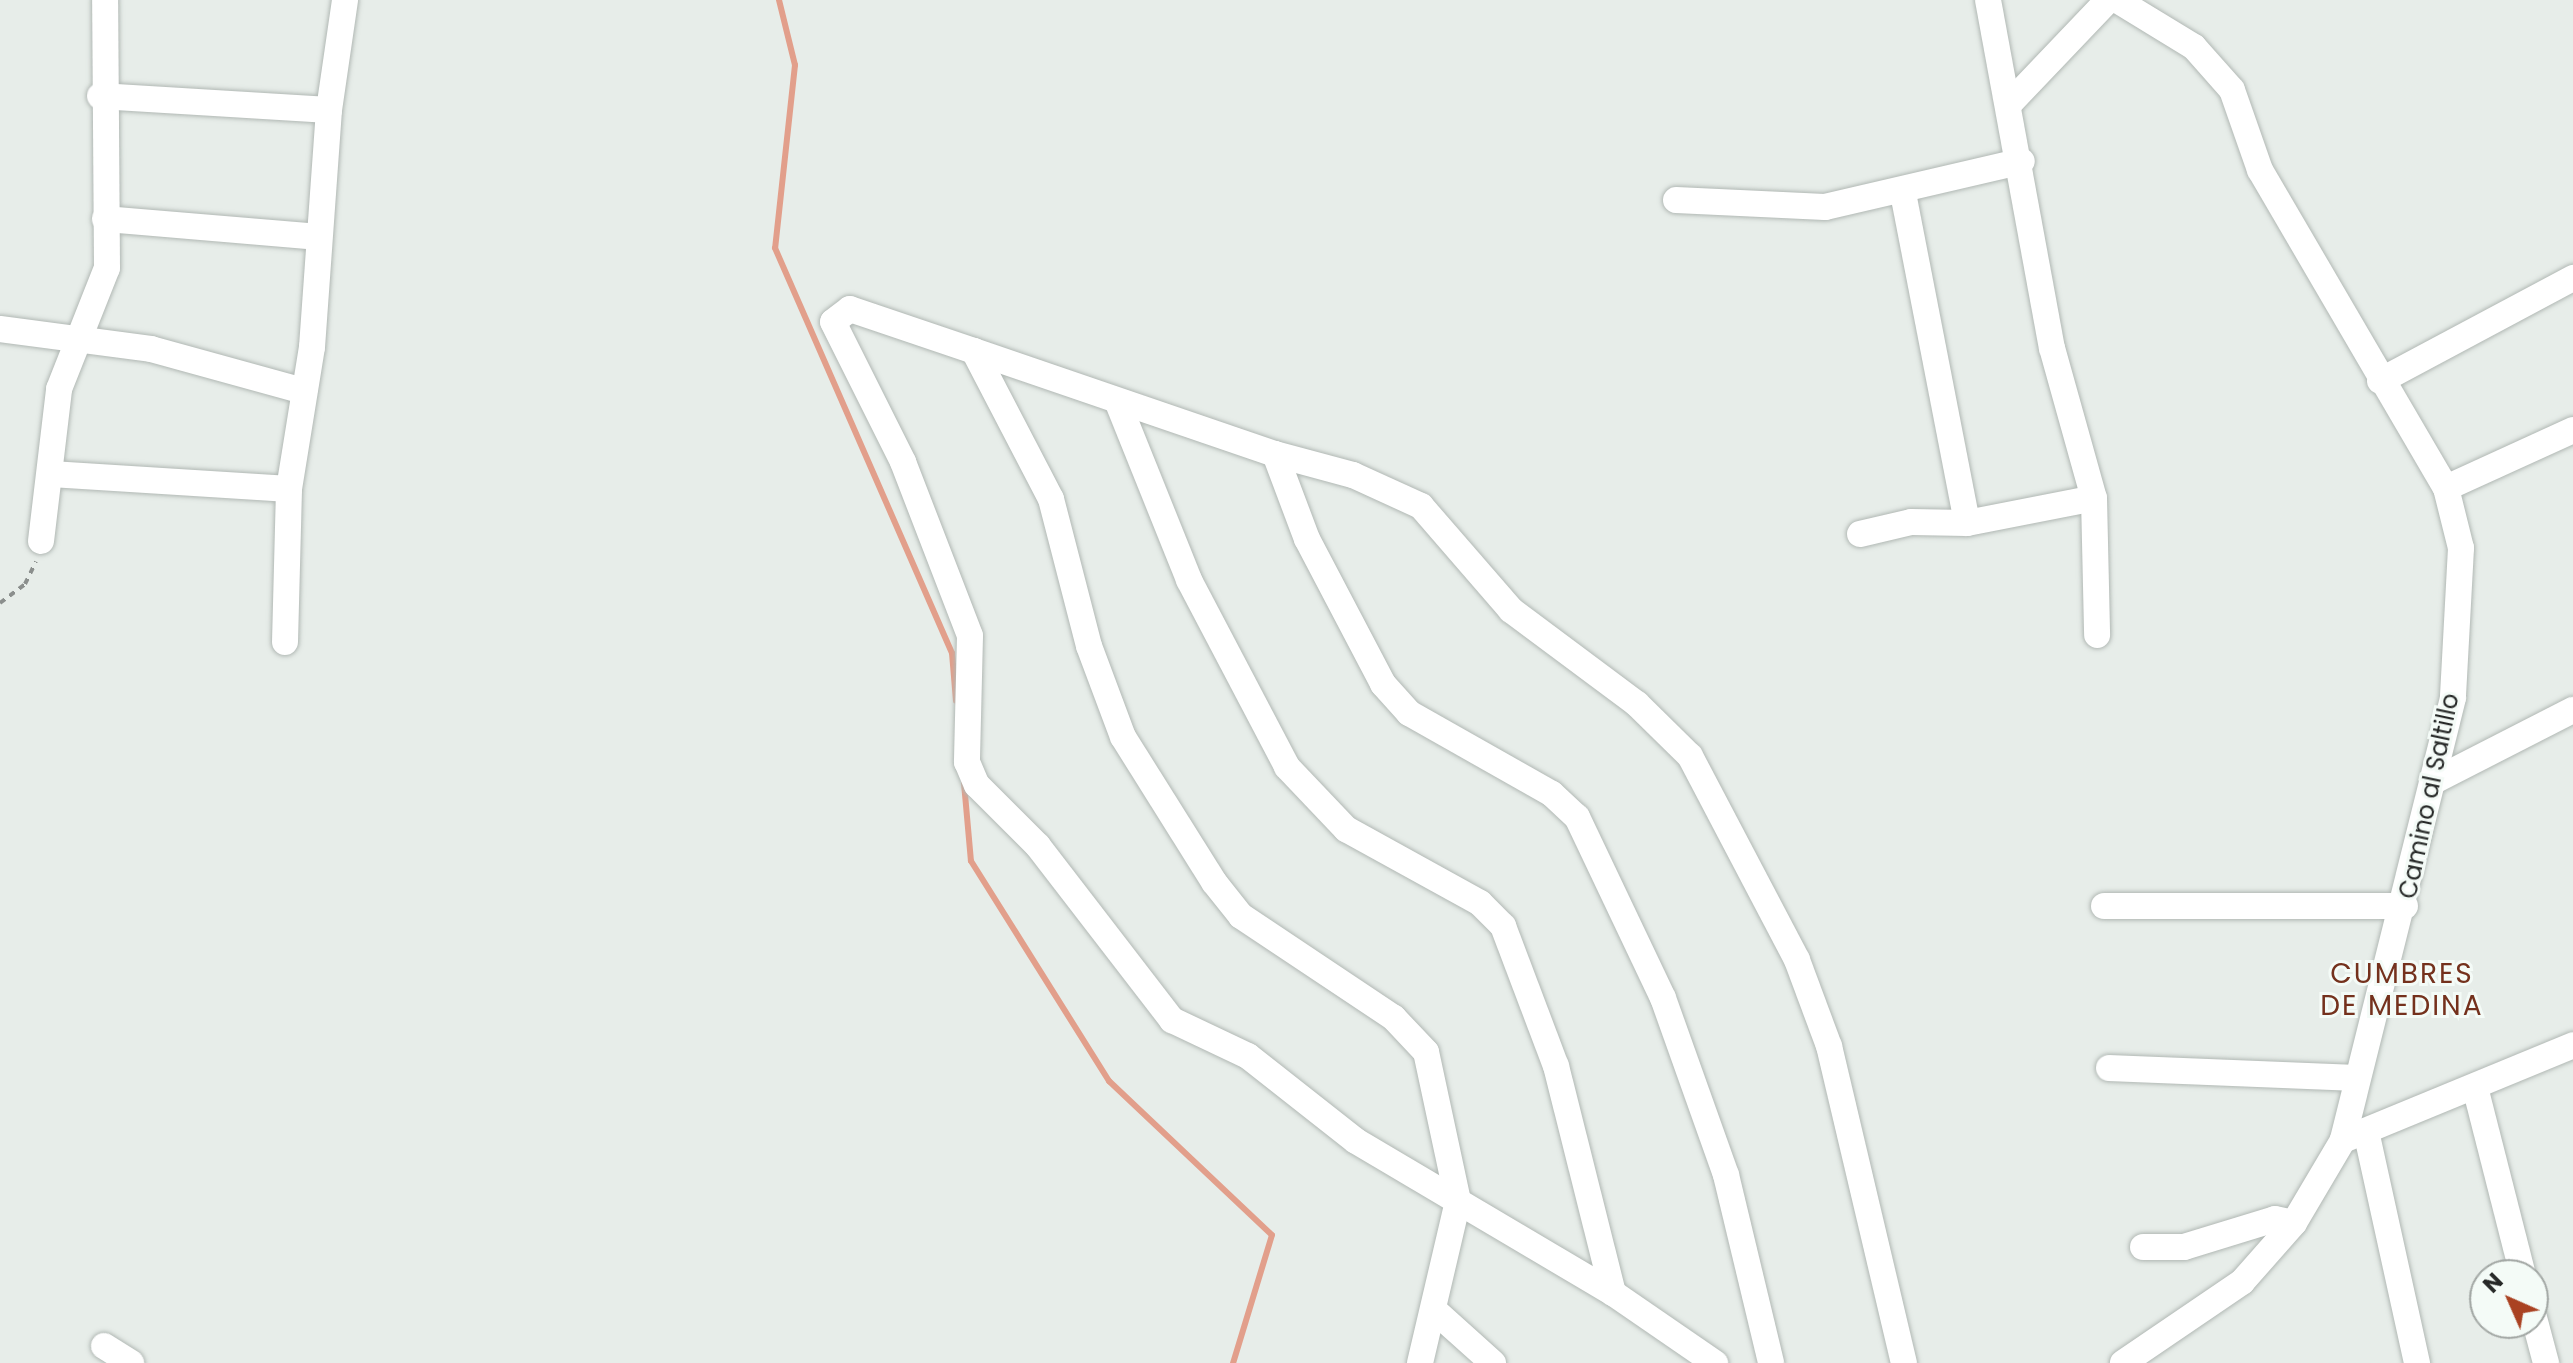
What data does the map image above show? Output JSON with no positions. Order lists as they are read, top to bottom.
{
  "streets": {
    "street": ["Camino al Saltillo"]
  },
  "districts": ["CUMBRES DE MEDINA"],
  "north": "top left"
}
